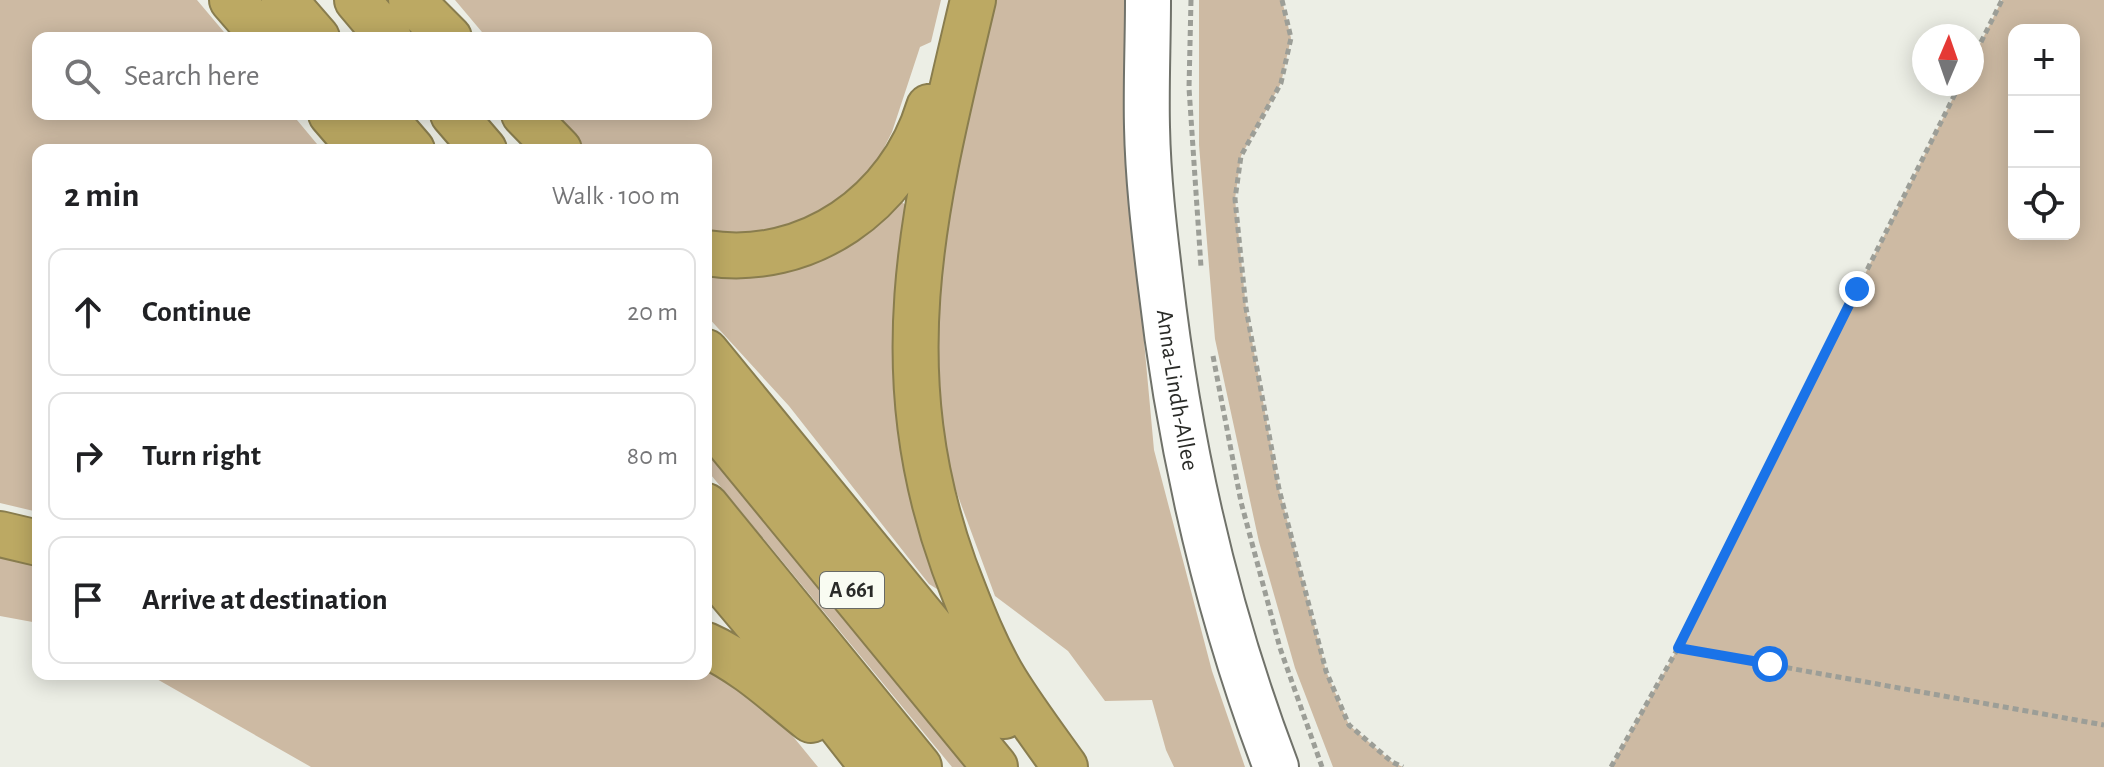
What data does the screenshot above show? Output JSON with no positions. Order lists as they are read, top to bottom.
{
  "streets": {
    "highway": ["A 661"],
    "main road": ["Anna-Lindh-Allee"]
  },
  "north": "top",
  "page": {
    "map_buttons": ["+", "−"],
    "search": "Search here",
    "heading": ["2 min", "Walk · 100 m"],
    "list": [
      ["Continue", "20 m"],
      ["Turn right", "80 m"],
      "Arrive at destination"
    ]
  }
}
